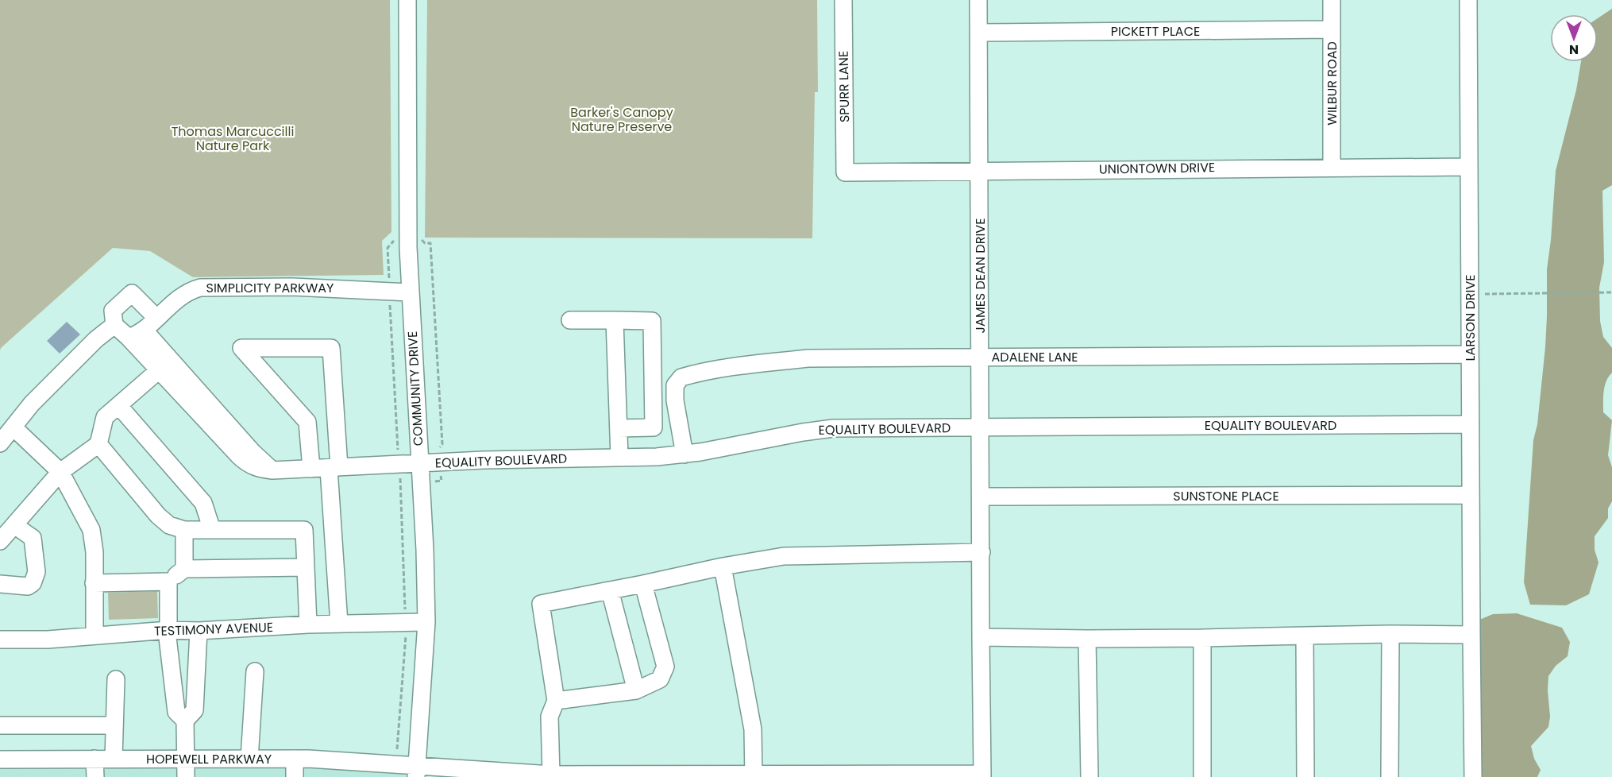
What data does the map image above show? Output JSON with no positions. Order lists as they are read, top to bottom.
{
  "streets": {
    "street": [
      "PICKETT PLACE",
      "WILBUR ROAD",
      "SPURR LANE",
      "UNIONTOWN DRIVE",
      "JAMES DEAN DRIVE",
      "SIMPLICITY PARKWAY",
      "LARSON DRIVE",
      "ADALENE LANE",
      "COMMUNITY DRIVE",
      "EQUALITY BOULEVARD",
      "SUNSTONE PLACE",
      "TESTIMONY AVENUE",
      "HOPEWELL PARKWAY"
    ]
  },
  "crossings": [
    ["PICKETT PLACE", "WILBUR ROAD"],
    ["PICKETT PLACE", "JAMES DEAN DRIVE"],
    ["WILBUR ROAD", "UNIONTOWN DRIVE"],
    ["SPURR LANE", "UNIONTOWN DRIVE"],
    ["UNIONTOWN DRIVE", "JAMES DEAN DRIVE"],
    ["UNIONTOWN DRIVE", "LARSON DRIVE"],
    ["JAMES DEAN DRIVE", "ADALENE LANE"],
    ["JAMES DEAN DRIVE", "EQUALITY BOULEVARD"],
    ["JAMES DEAN DRIVE", "SUNSTONE PLACE"],
    ["JAMES DEAN DRIVE", "HOPEWELL PARKWAY"],
    ["SIMPLICITY PARKWAY", "COMMUNITY DRIVE"],
    ["LARSON DRIVE", "ADALENE LANE"],
    ["LARSON DRIVE", "EQUALITY BOULEVARD"],
    ["LARSON DRIVE", "SUNSTONE PLACE"],
    ["ADALENE LANE", "EQUALITY BOULEVARD"],
    ["COMMUNITY DRIVE", "EQUALITY BOULEVARD"],
    ["COMMUNITY DRIVE", "TESTIMONY AVENUE"],
    ["COMMUNITY DRIVE", "HOPEWELL PARKWAY"]
  ],
  "parks": ["Barker's Canopy Nature Preserve", "Thomas Marcuccilli Nature Park"],
  "north": "bottom"
}
